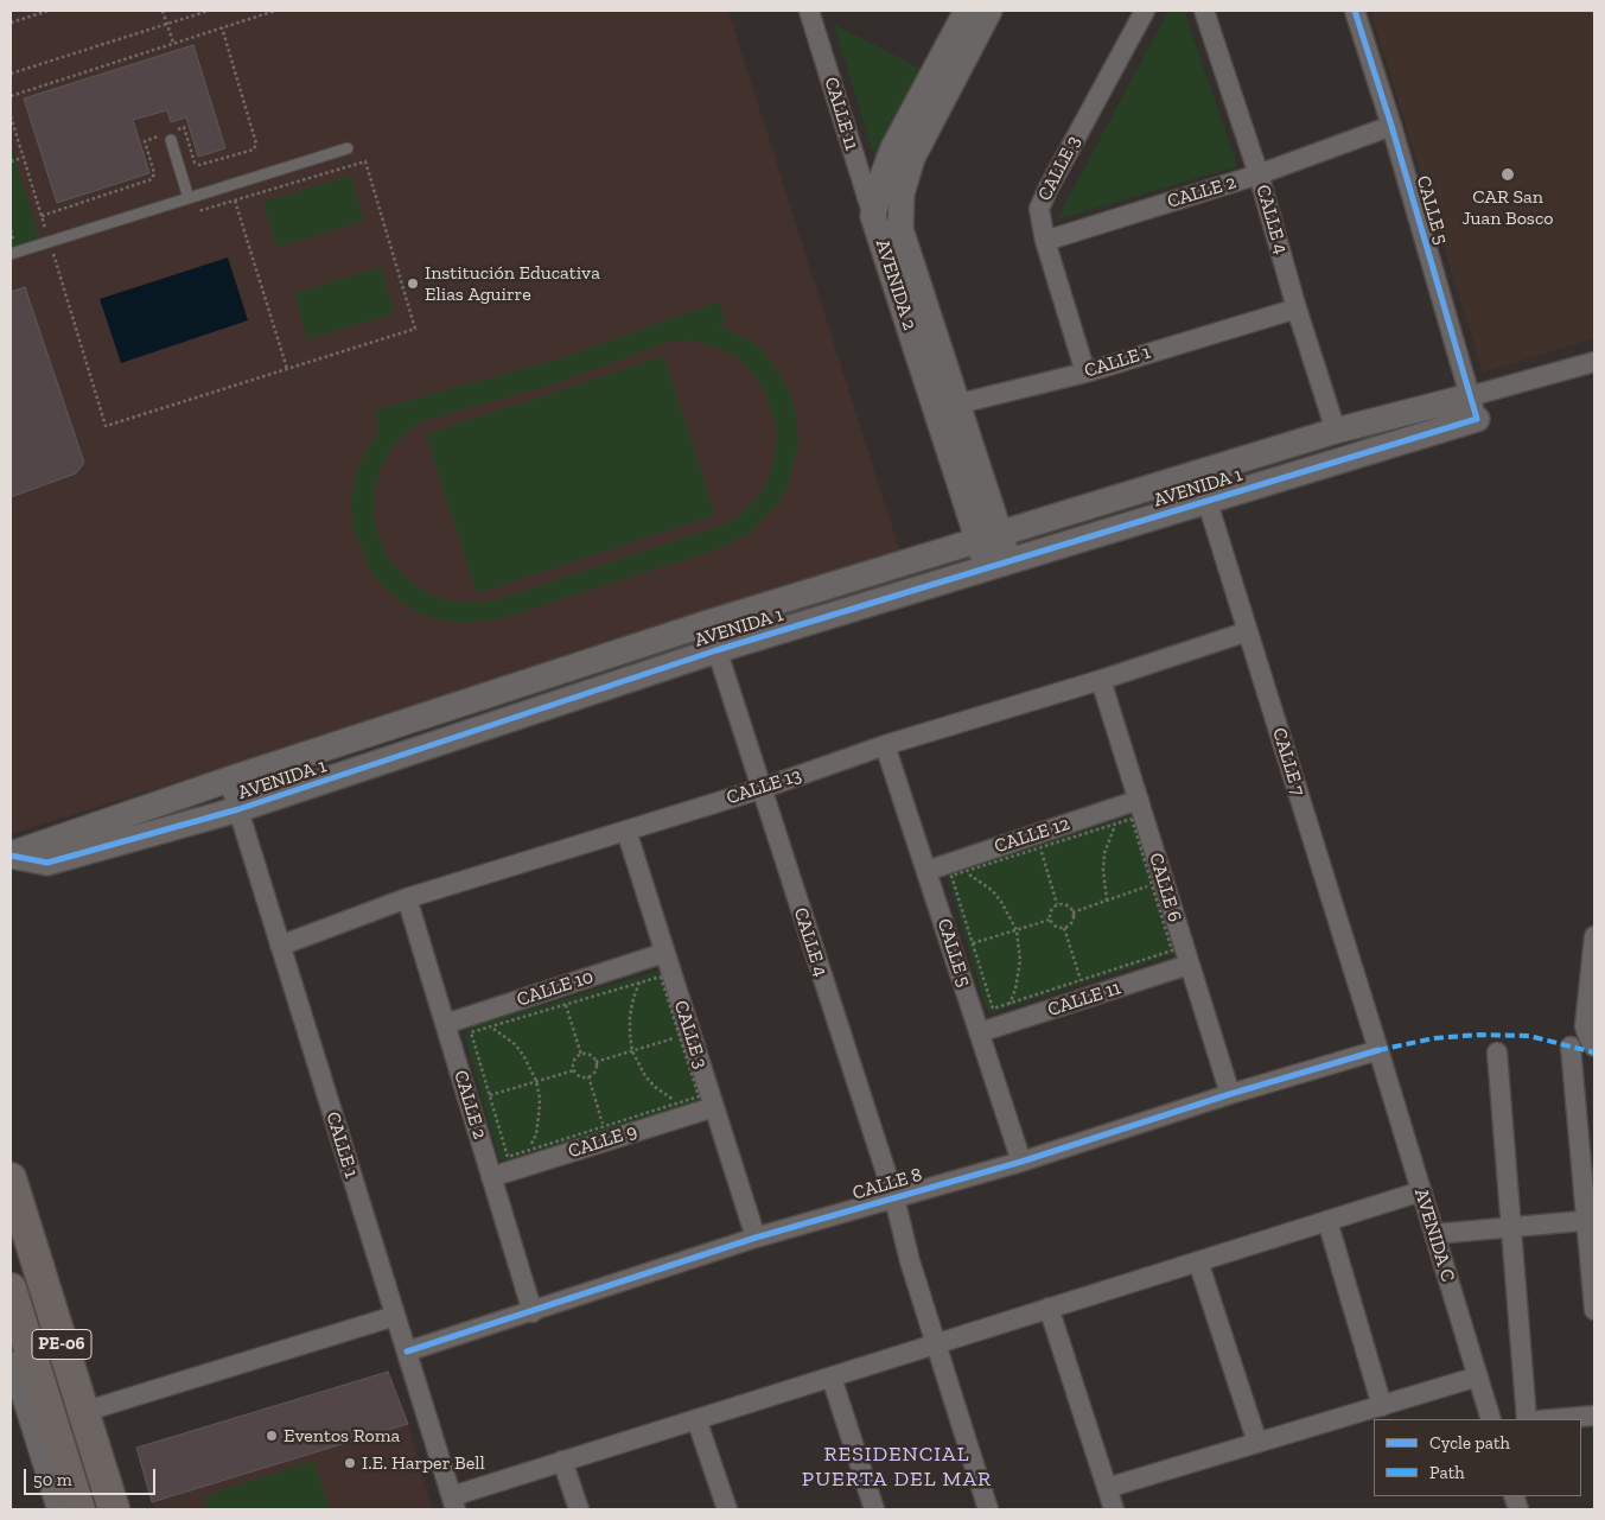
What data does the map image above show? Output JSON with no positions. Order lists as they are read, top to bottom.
{
  "streets": {
    "main road": ["PE-06"],
    "street": [
      "CALLE 11",
      "CALLE 3",
      "CALLE 2",
      "CALLE 5",
      "CALLE 4",
      "AVENIDA 2",
      "CALLE 1",
      "AVENIDA 1",
      "CALLE 7",
      "CALLE 13",
      "CALLE 12",
      "CALLE 6",
      "CALLE 10",
      "CALLE 9",
      "CALLE 8",
      "AVENIDA C"
    ]
  },
  "crossings": [
    ["CALLE 11", "CALLE 5"],
    ["CALLE 11", "AVENIDA 2"],
    ["CALLE 11", "CALLE 6"],
    ["CALLE 3", "CALLE 2"],
    ["CALLE 3", "CALLE 1"],
    ["CALLE 3", "CALLE 13"],
    ["CALLE 3", "CALLE 10"],
    ["CALLE 3", "CALLE 9"],
    ["CALLE 3", "CALLE 8"],
    ["CALLE 2", "CALLE 5"],
    ["CALLE 2", "CALLE 4"],
    ["CALLE 2", "CALLE 13"],
    ["CALLE 2", "CALLE 10"],
    ["CALLE 2", "CALLE 9"],
    ["CALLE 2", "CALLE 8"],
    ["CALLE 5", "AVENIDA 1"],
    ["CALLE 5", "CALLE 13"],
    ["CALLE 5", "CALLE 12"],
    ["CALLE 5", "CALLE 8"],
    ["CALLE 4", "CALLE 1"],
    ["CALLE 4", "AVENIDA 1"],
    ["CALLE 4", "CALLE 13"],
    ["CALLE 4", "CALLE 8"],
    ["AVENIDA 2", "CALLE 1"],
    ["AVENIDA 2", "AVENIDA 1"],
    ["CALLE 1", "AVENIDA 1"],
    ["CALLE 1", "CALLE 13"],
    ["CALLE 1", "CALLE 8"],
    ["AVENIDA 1", "CALLE 7"],
    ["CALLE 7", "CALLE 13"],
    ["CALLE 7", "CALLE 8"],
    ["CALLE 7", "AVENIDA C"],
    ["CALLE 13", "CALLE 6"],
    ["CALLE 12", "CALLE 6"],
    ["CALLE 6", "CALLE 8"],
    ["CALLE 8", "AVENIDA C"]
  ],
  "districts": ["RESIDENCIAL PUERTA DEL MAR"],
  "places": [
    "CAR San Juan Bosco",
    "Institución Educativa Elias Aguirre",
    "Eventos Roma",
    "I.E. Harper Bell"
  ],
  "legend": ["Cycle path", "Path"],
  "scale_bar": "50 m"
}
